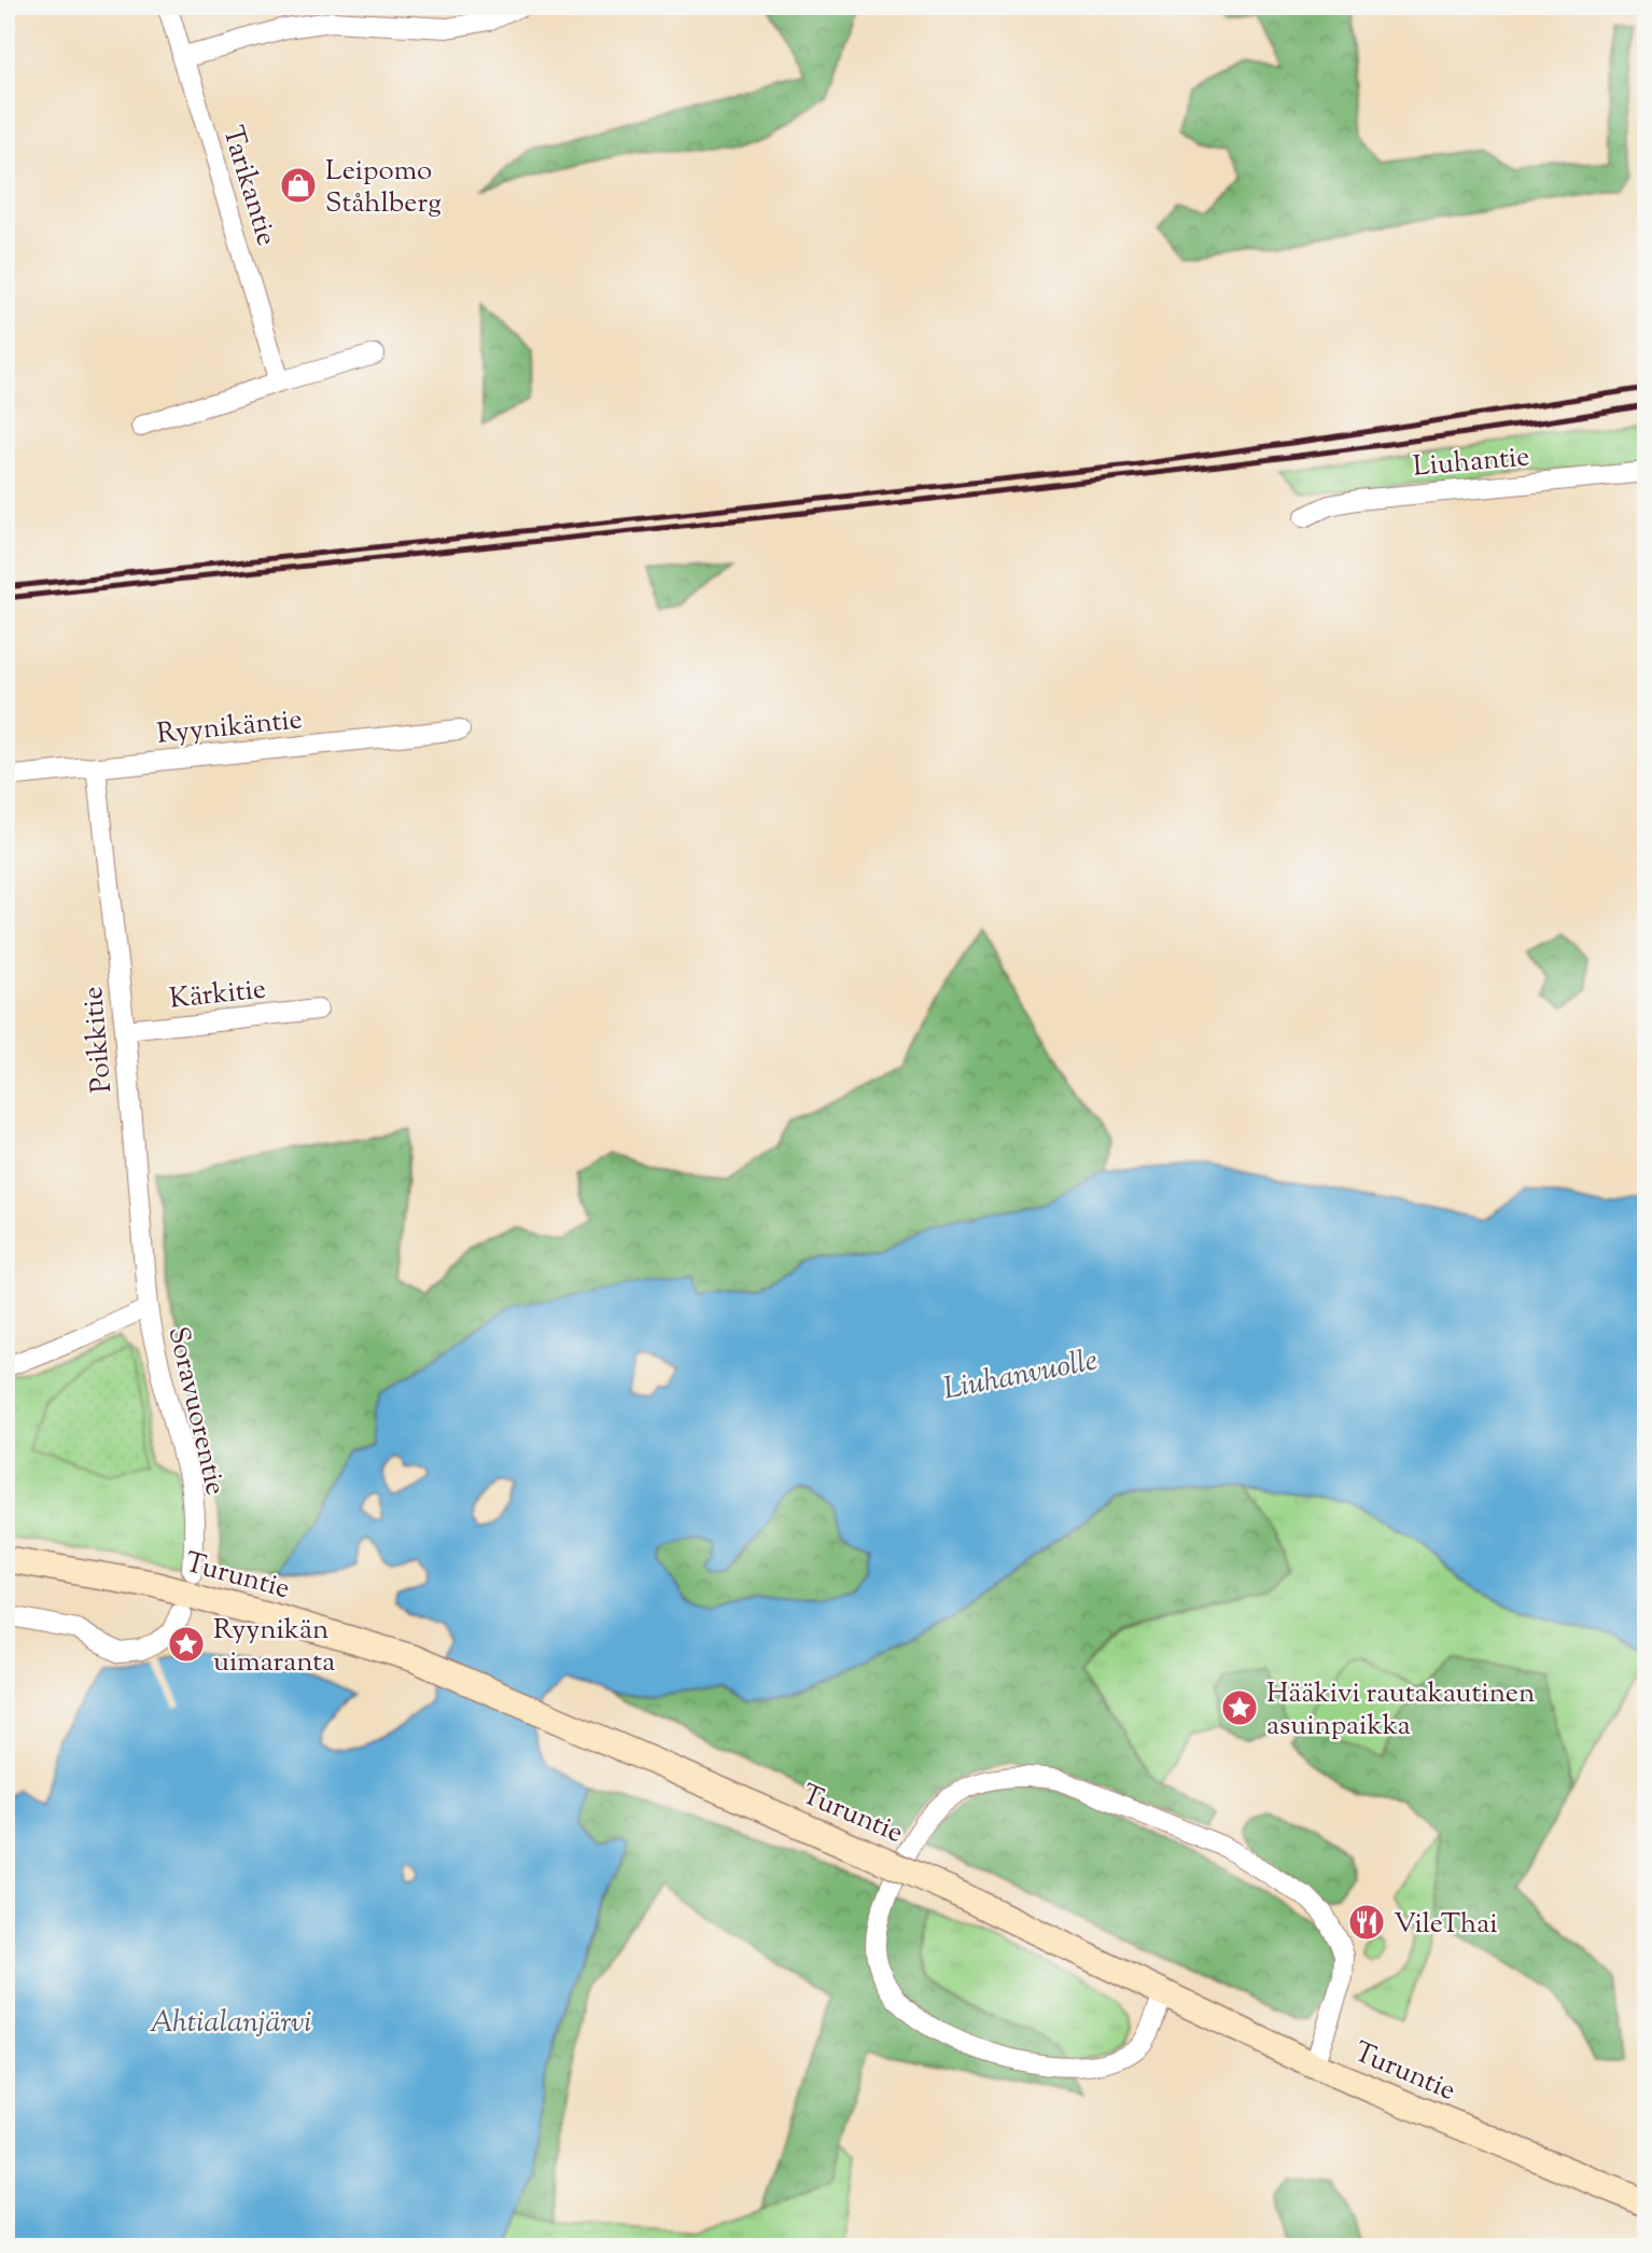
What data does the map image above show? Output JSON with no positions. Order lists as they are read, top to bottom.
{
  "streets": {
    "main road": ["Turuntie"],
    "street": [
      "Tarikantie",
      "Liuhantie",
      "Ryynikäntie",
      "Kärkitie",
      "Poikkitie",
      "Soravuorentie"
    ]
  },
  "crossings": [
    ["Ryynikäntie", "Poikkitie"],
    ["Kärkitie", "Poikkitie"],
    ["Poikkitie", "Soravuorentie"]
  ],
  "water": ["Liuhanvuolle", "Ahtialanjärvi"],
  "places": {
    "shop": ["Leipomo Ståhlberg"],
    "place": ["Ryynikän uimaranta", "Hääkivi rautakautinen asuinpaikka"],
    "restaurant": ["VileThai"]
  }
}
